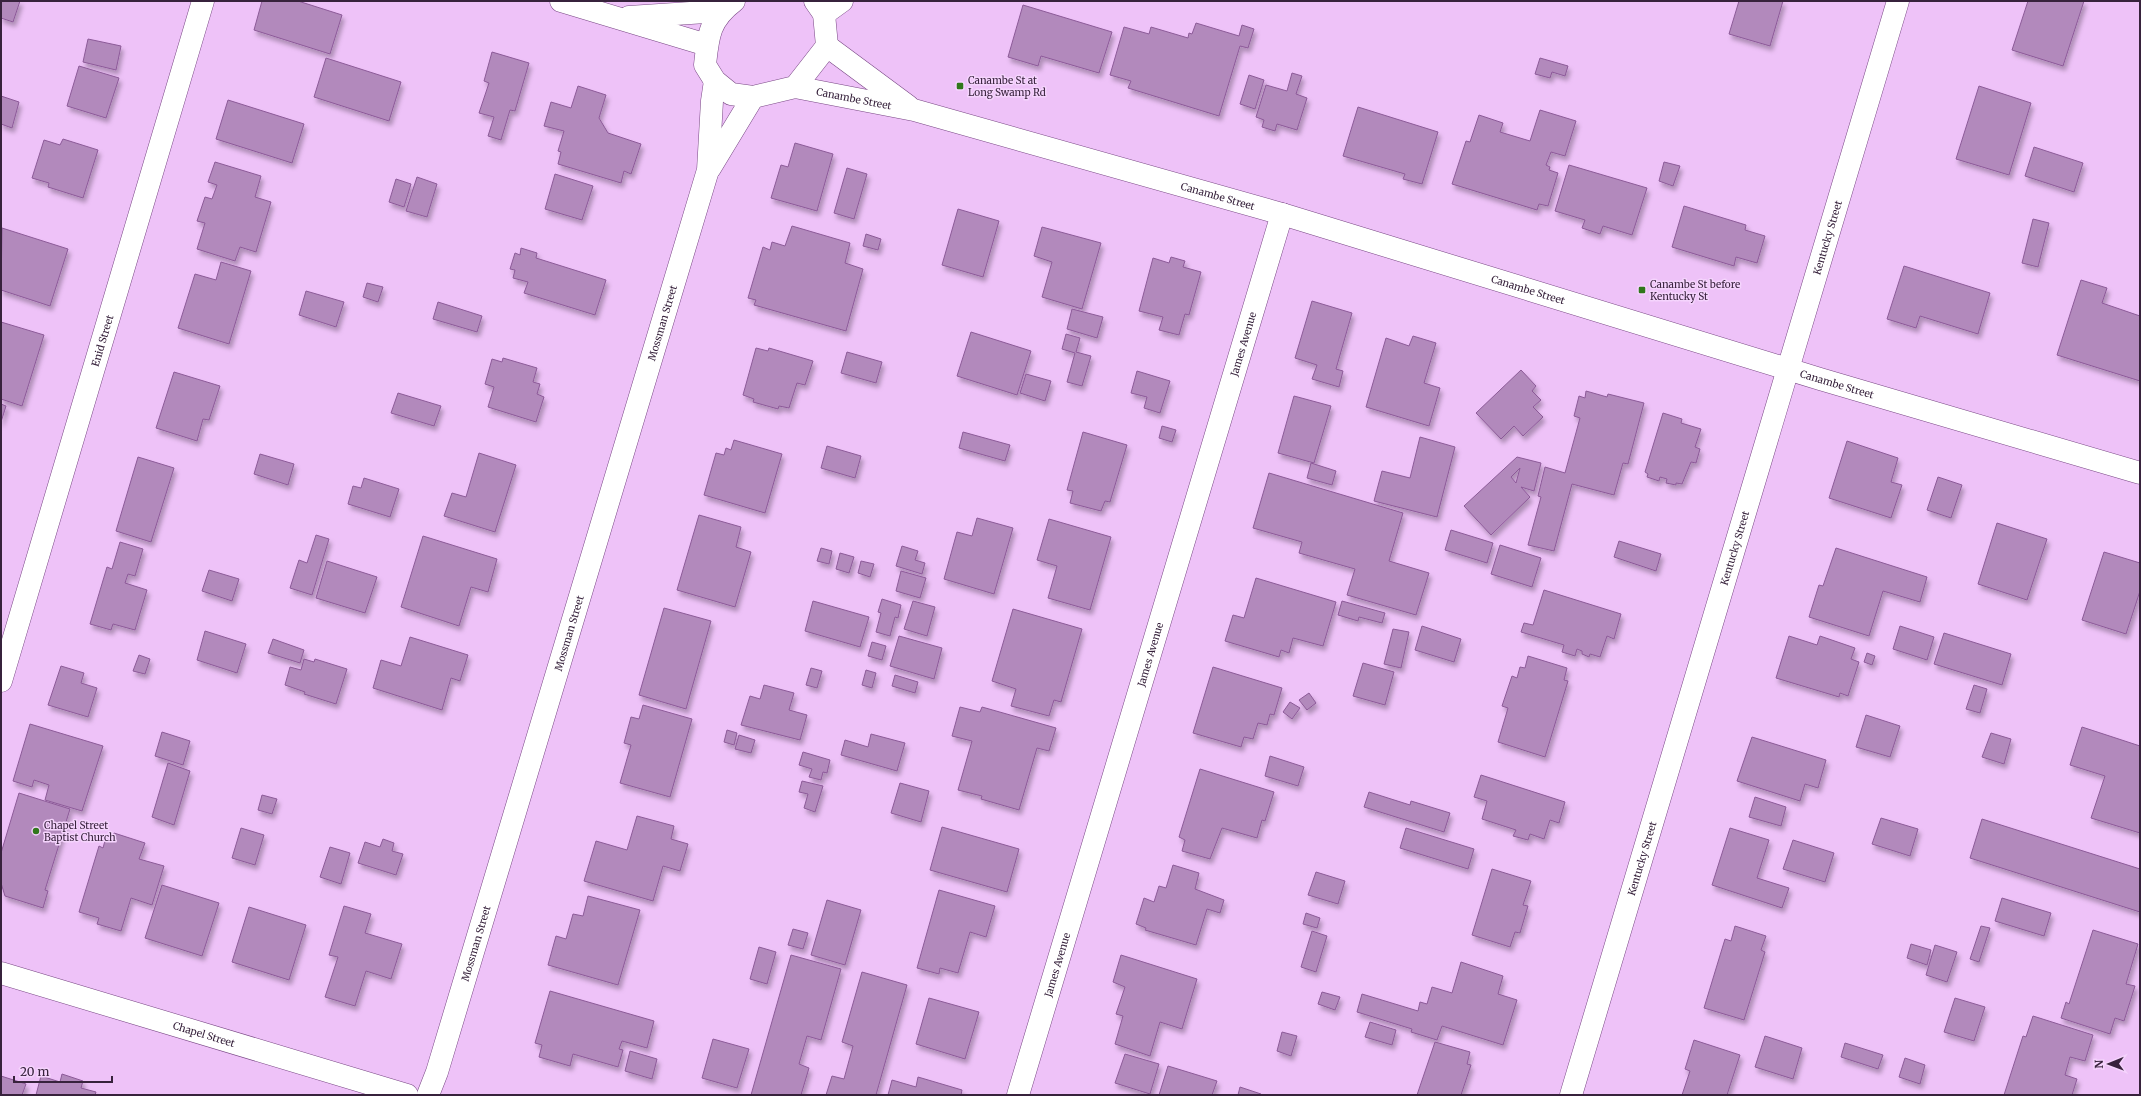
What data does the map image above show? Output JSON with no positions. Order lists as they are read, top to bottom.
{
  "streets": {
    "street": [
      "Canambe Street",
      "Kentucky Street",
      "Mossman Street",
      "Enid Street",
      "James Avenue",
      "Chapel Street"
    ]
  },
  "crossings": [
    ["Canambe Street", "Kentucky Street"],
    ["Canambe Street", "James Avenue"]
  ],
  "places": {
    "transit": ["Canambe St at Long Swamp Rd", "Canambe St before Kentucky St"],
    "other": ["Chapel Street Baptist Church"]
  },
  "scale_bar": "20 m",
  "north": "left"
}
